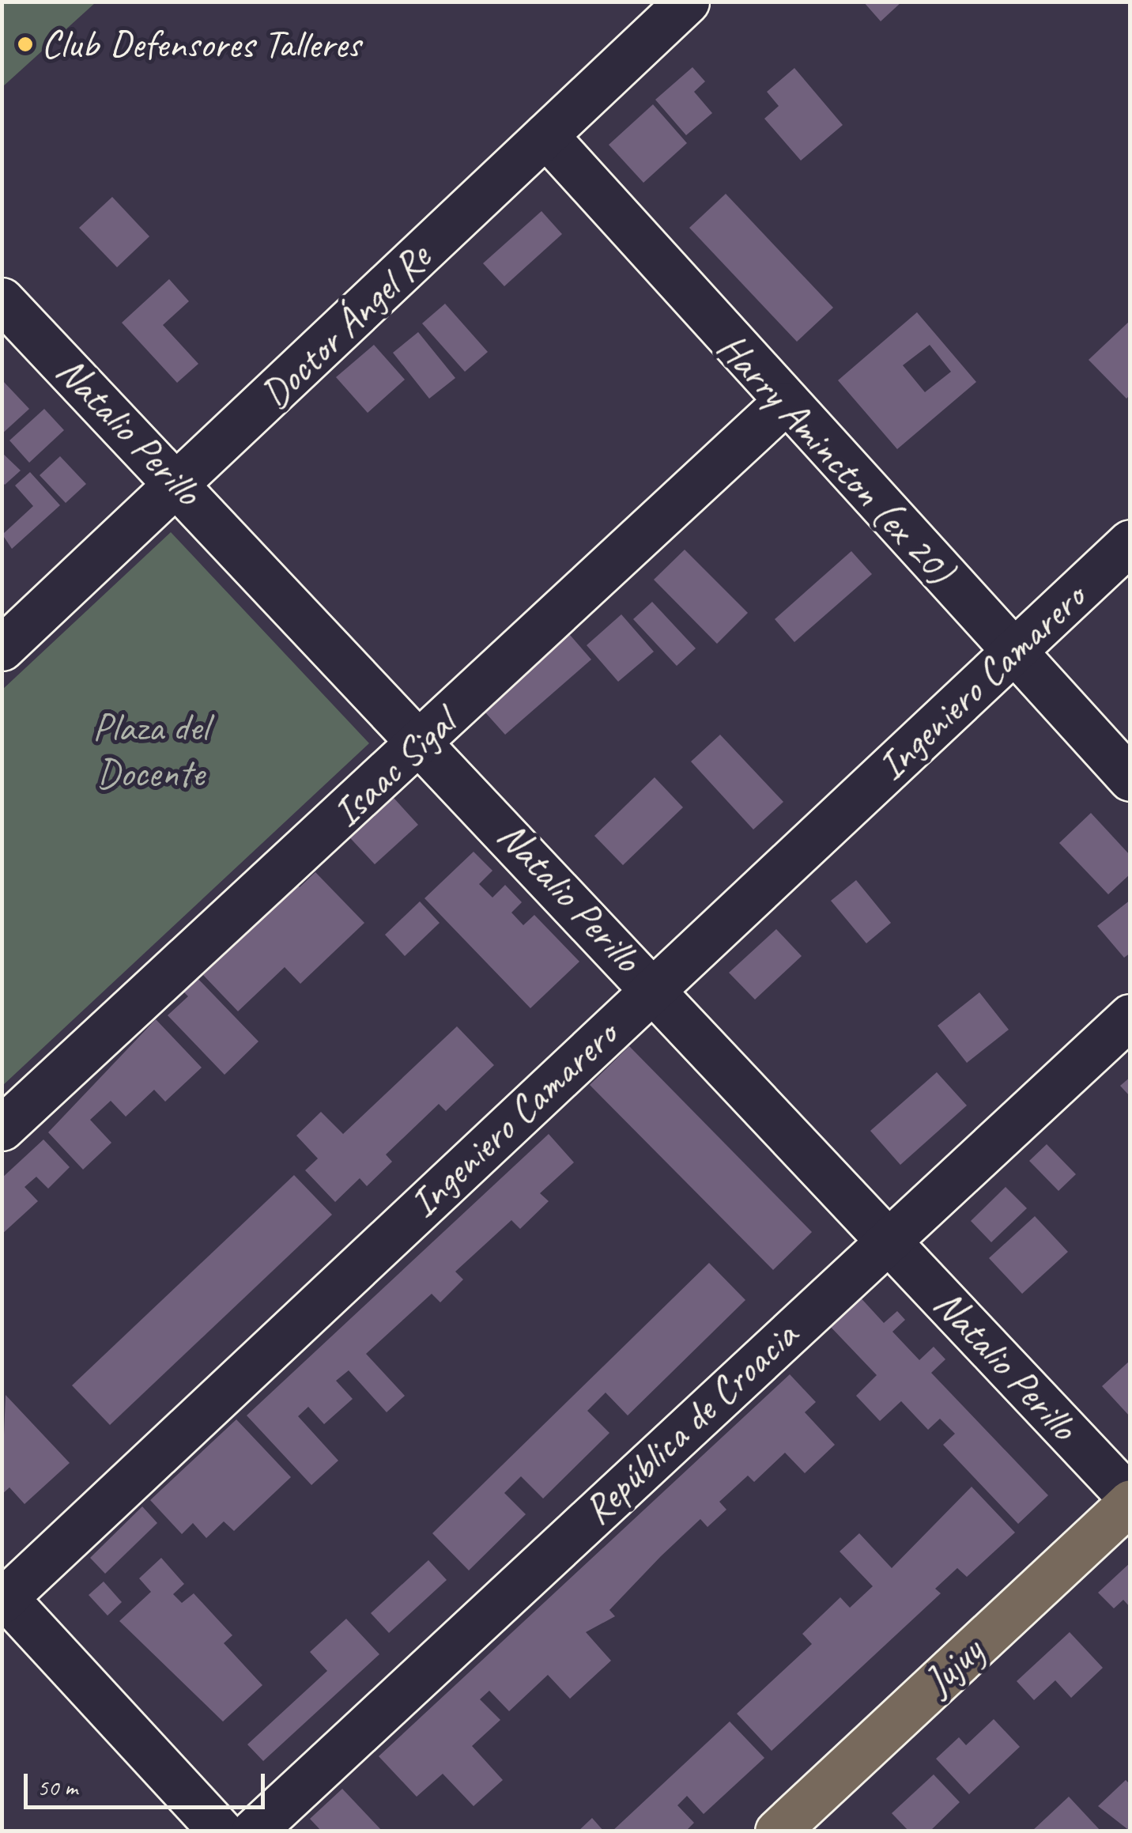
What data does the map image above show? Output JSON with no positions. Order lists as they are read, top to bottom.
{
  "streets": {
    "main road": ["Jujuy"],
    "street": [
      "Doctor Ángel Re",
      "Natalio Perillo",
      "Harry Amincton (ex 20)",
      "Ingeniero Camarero",
      "Isaac Sigal",
      "República de Croacia"
    ]
  },
  "crossings": [
    ["Doctor Ángel Re", "Natalio Perillo"],
    ["Doctor Ángel Re", "Harry Amincton (ex 20)"],
    ["Natalio Perillo", "Ingeniero Camarero"],
    ["Natalio Perillo", "Isaac Sigal"],
    ["Natalio Perillo", "República de Croacia"],
    ["Natalio Perillo", "Jujuy"],
    ["Harry Amincton (ex 20)", "Ingeniero Camarero"],
    ["Harry Amincton (ex 20)", "Isaac Sigal"]
  ],
  "parks": ["Plaza del Docente"],
  "places": ["Club Defensores Talleres"],
  "scale_bar": "50 m"
}
